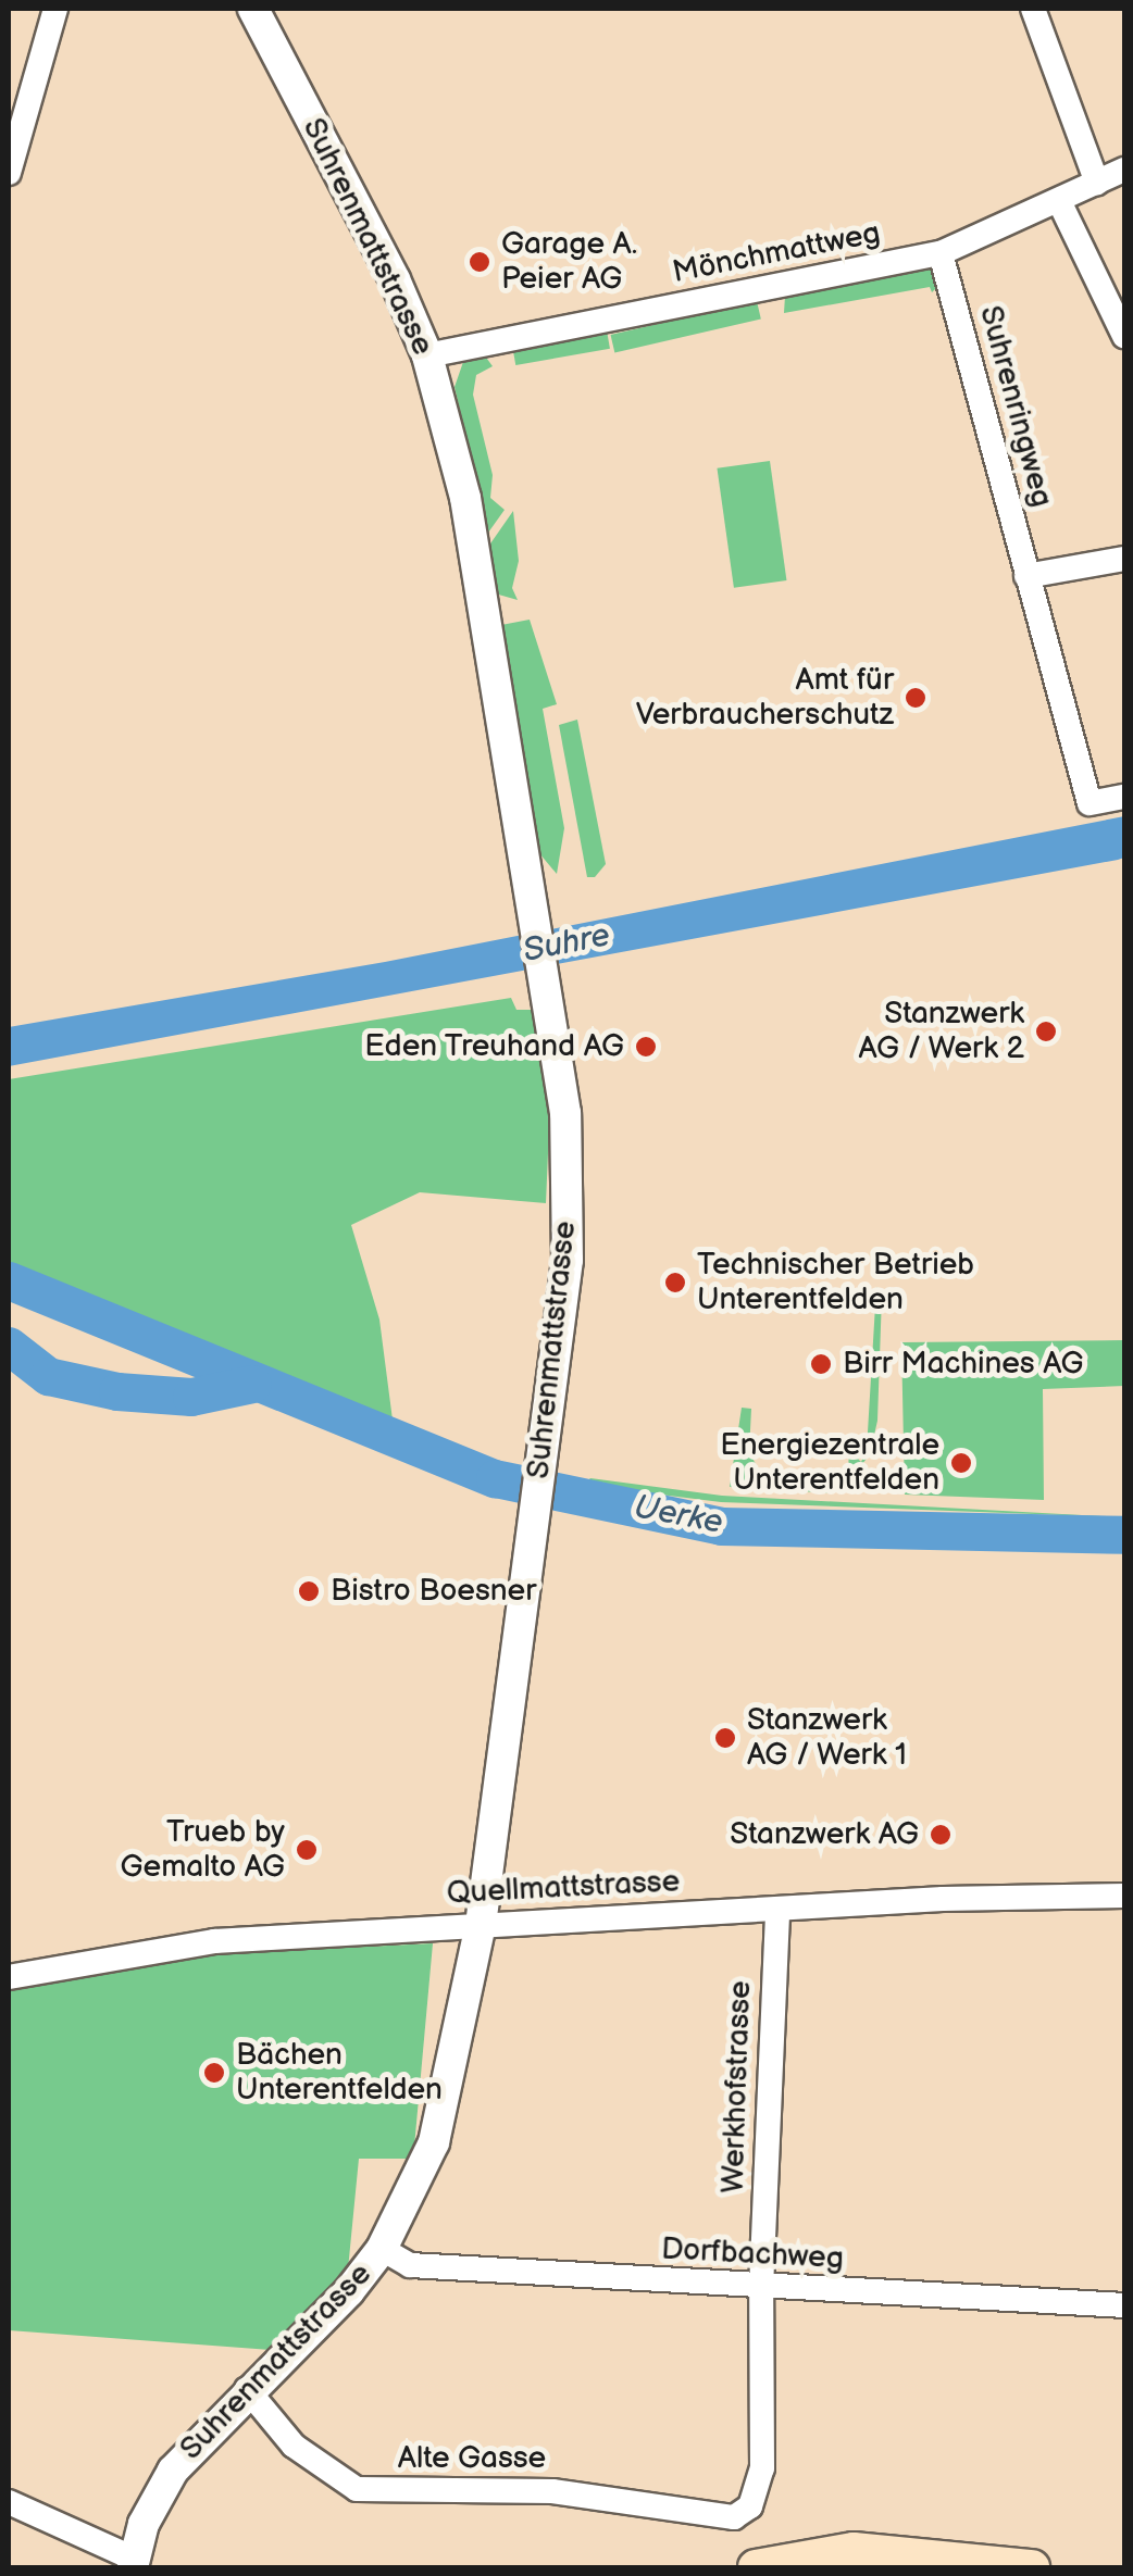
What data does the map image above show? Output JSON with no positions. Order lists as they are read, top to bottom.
{
  "streets": {
    "street": [
      "Suhrenmattstrasse",
      "Mönchmattweg",
      "Suhrenringweg",
      "Quellmattstrasse",
      "Werkhofstrasse",
      "Dorfbachweg",
      "Alte Gasse"
    ]
  },
  "crossings": [
    ["Suhrenmattstrasse", "Mönchmattweg"],
    ["Suhrenmattstrasse", "Quellmattstrasse"],
    ["Suhrenmattstrasse", "Dorfbachweg"],
    ["Suhrenmattstrasse", "Alte Gasse"],
    ["Mönchmattweg", "Suhrenringweg"],
    ["Quellmattstrasse", "Werkhofstrasse"],
    ["Werkhofstrasse", "Dorfbachweg"],
    ["Werkhofstrasse", "Alte Gasse"]
  ],
  "water": ["Suhre", "Uerke"],
  "places": [
    "Garage A. Peier AG",
    "Amt für Verbraucherschutz",
    "Stanzwerk AG / Werk 2",
    "Eden Treuhand AG",
    "Technischer Betrieb Unterentfelden",
    "Birr Machines AG",
    "Energiezentrale Unterentfelden",
    "Bistro Boesner",
    "Stanzwerk AG / Werk 1",
    "Stanzwerk AG",
    "Trueb by Gemalto AG",
    "Bächen Unterentfelden"
  ]
}
